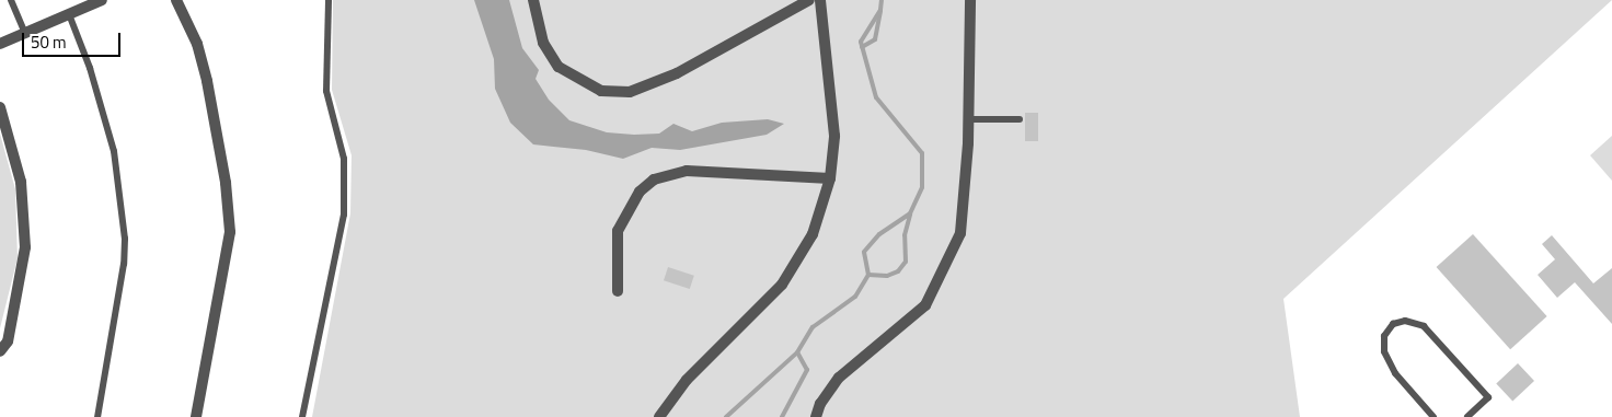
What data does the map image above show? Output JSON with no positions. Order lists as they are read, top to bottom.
{
  "scale_bar": "50 m"
}
